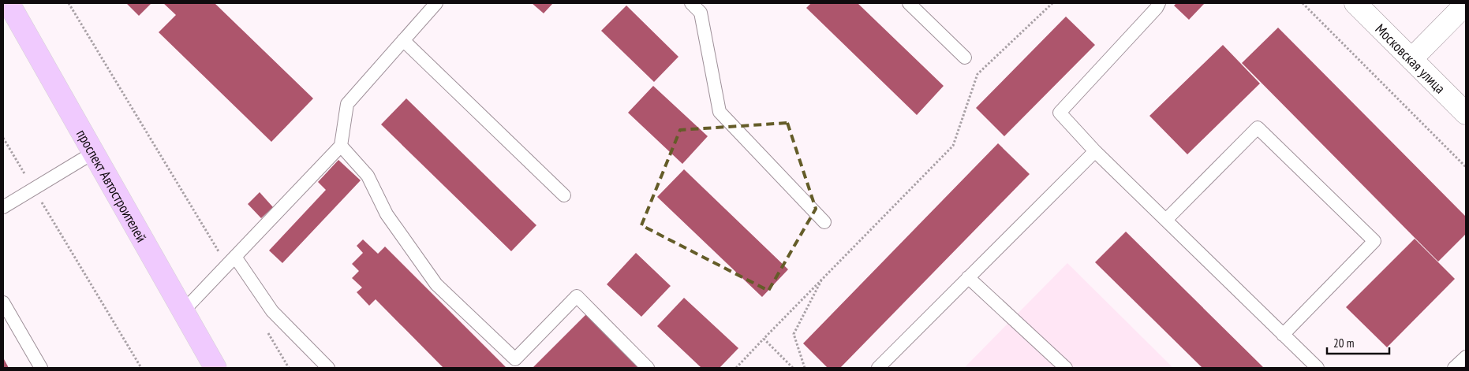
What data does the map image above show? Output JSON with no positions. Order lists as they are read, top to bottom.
{
  "streets": {
    "highway": ["проспект Автостроителей"],
    "street": ["Московская улица"]
  },
  "scale_bar": "20 m"
}
